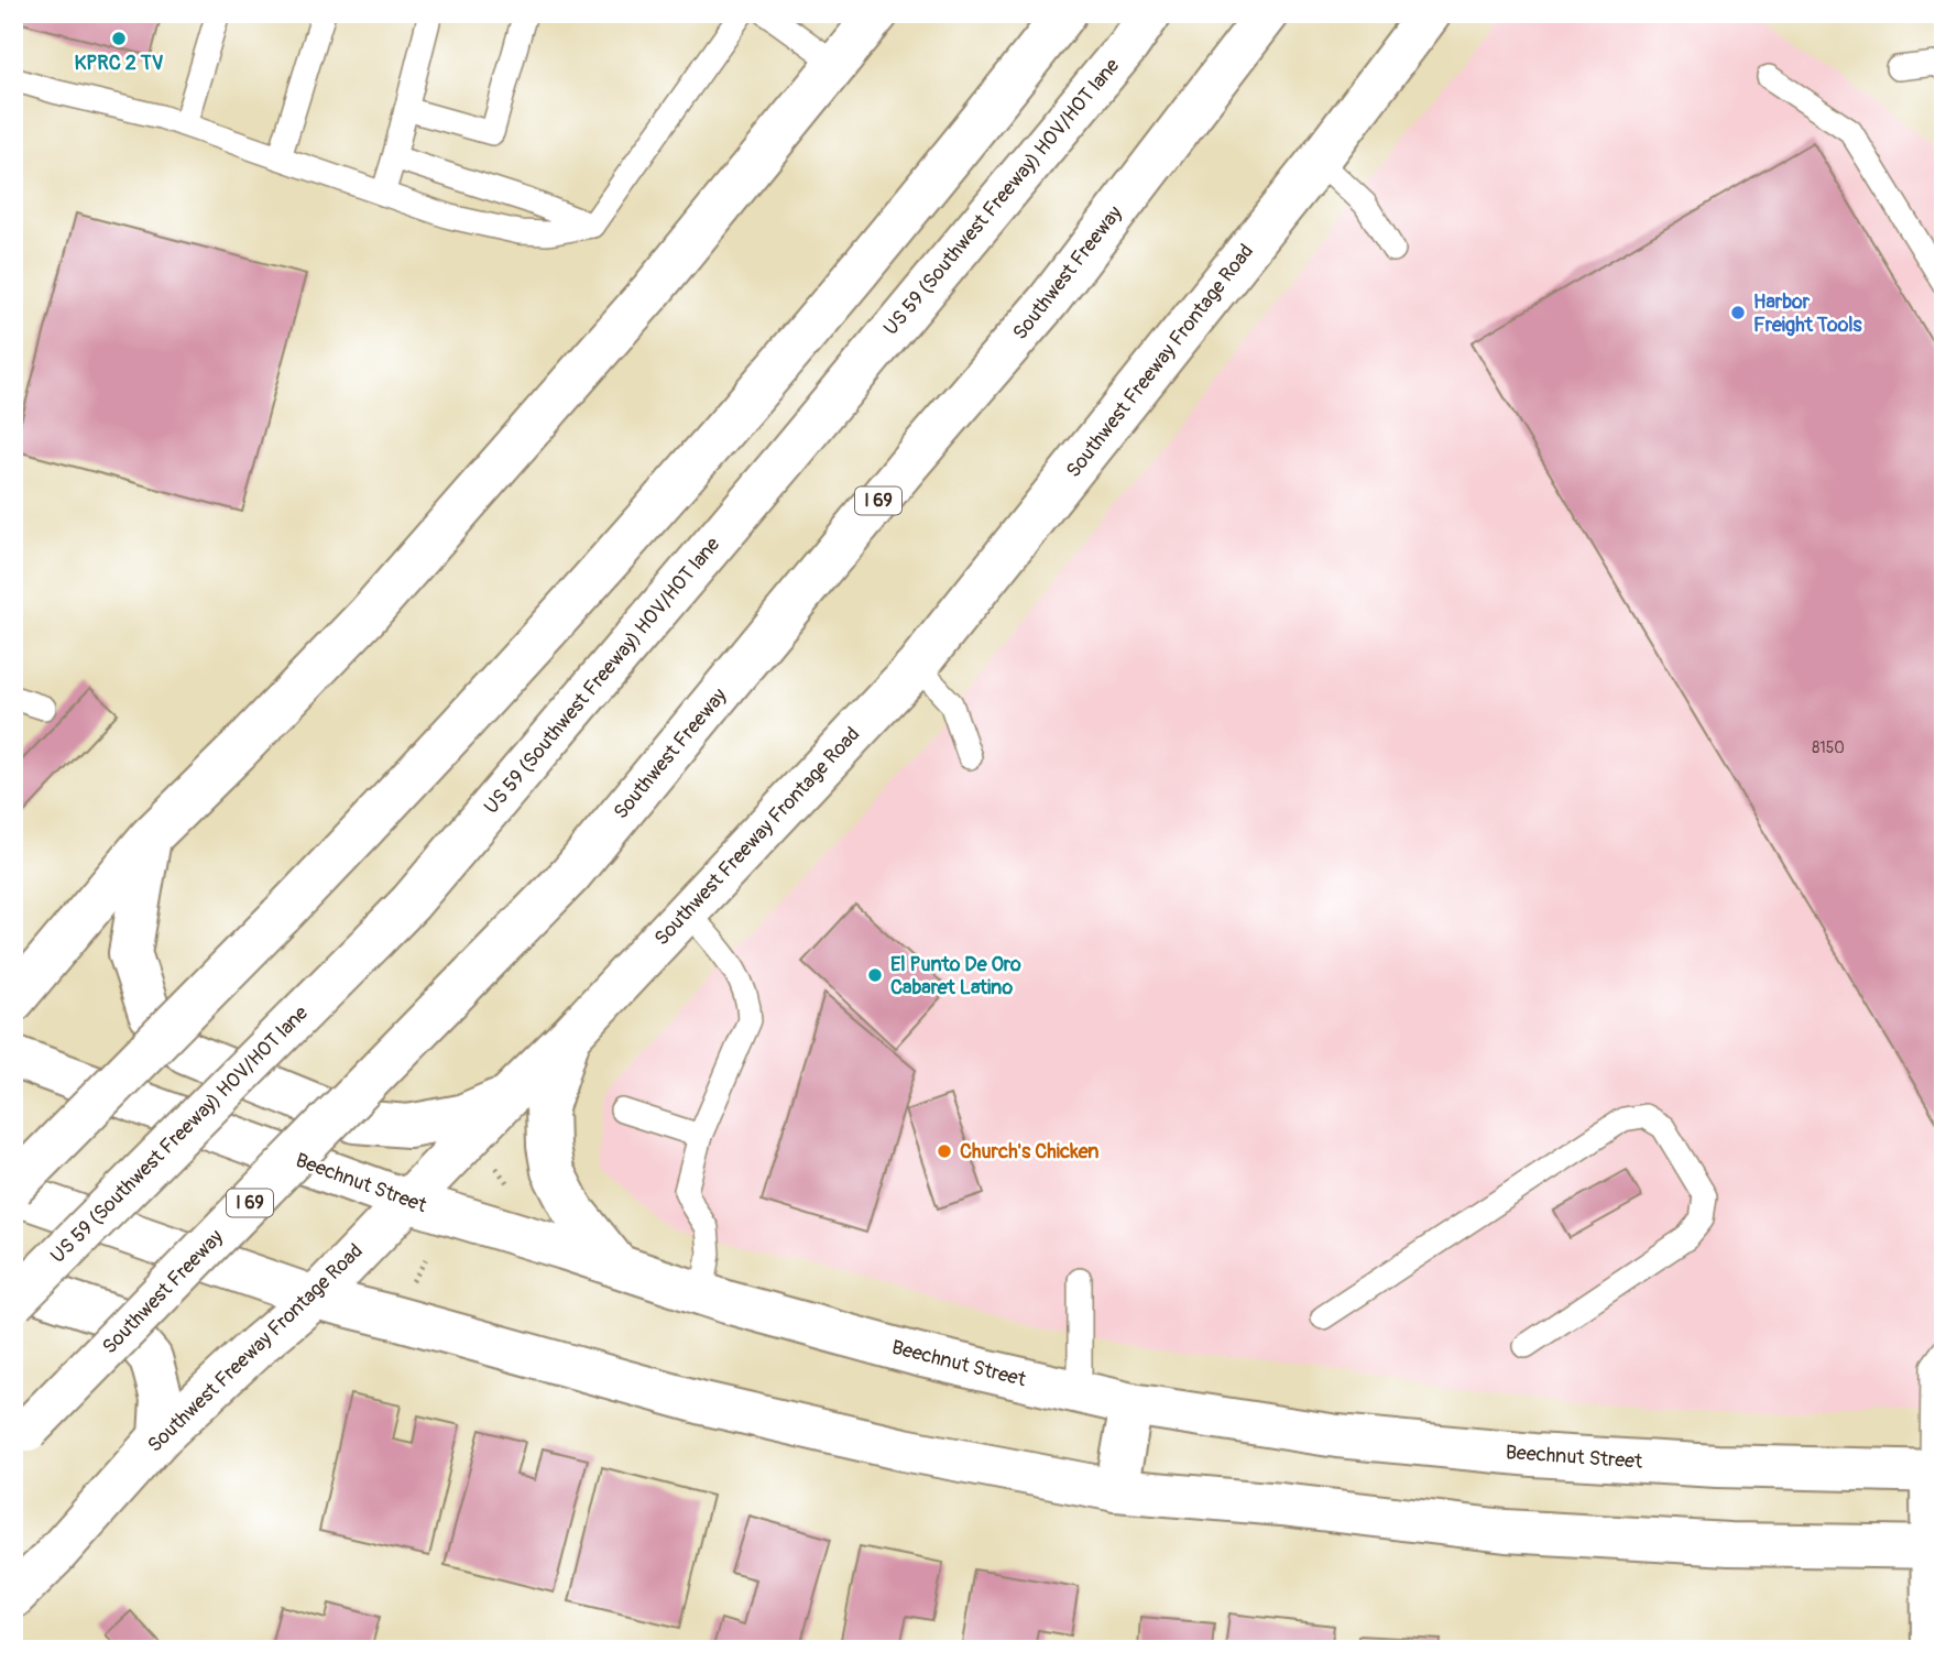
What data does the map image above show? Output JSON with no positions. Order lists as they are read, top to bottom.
{
  "streets": {
    "main road": [
      "US 59 (Southwest Freeway) HOV/HOT lane",
      "Southwest Freeway",
      "Southwest Freeway Frontage Road",
      "I 69",
      "Beechnut Street"
    ]
  },
  "crossings": [
    ["Southwest Freeway Frontage Road", "Beechnut Street"]
  ],
  "places": [
    "KPRC 2 TV",
    "Harbor Freight Tools",
    "El Punto De Oro Cabaret Latino",
    "Church's Chicken"
  ],
  "house_numbers": ["8150"]
}
